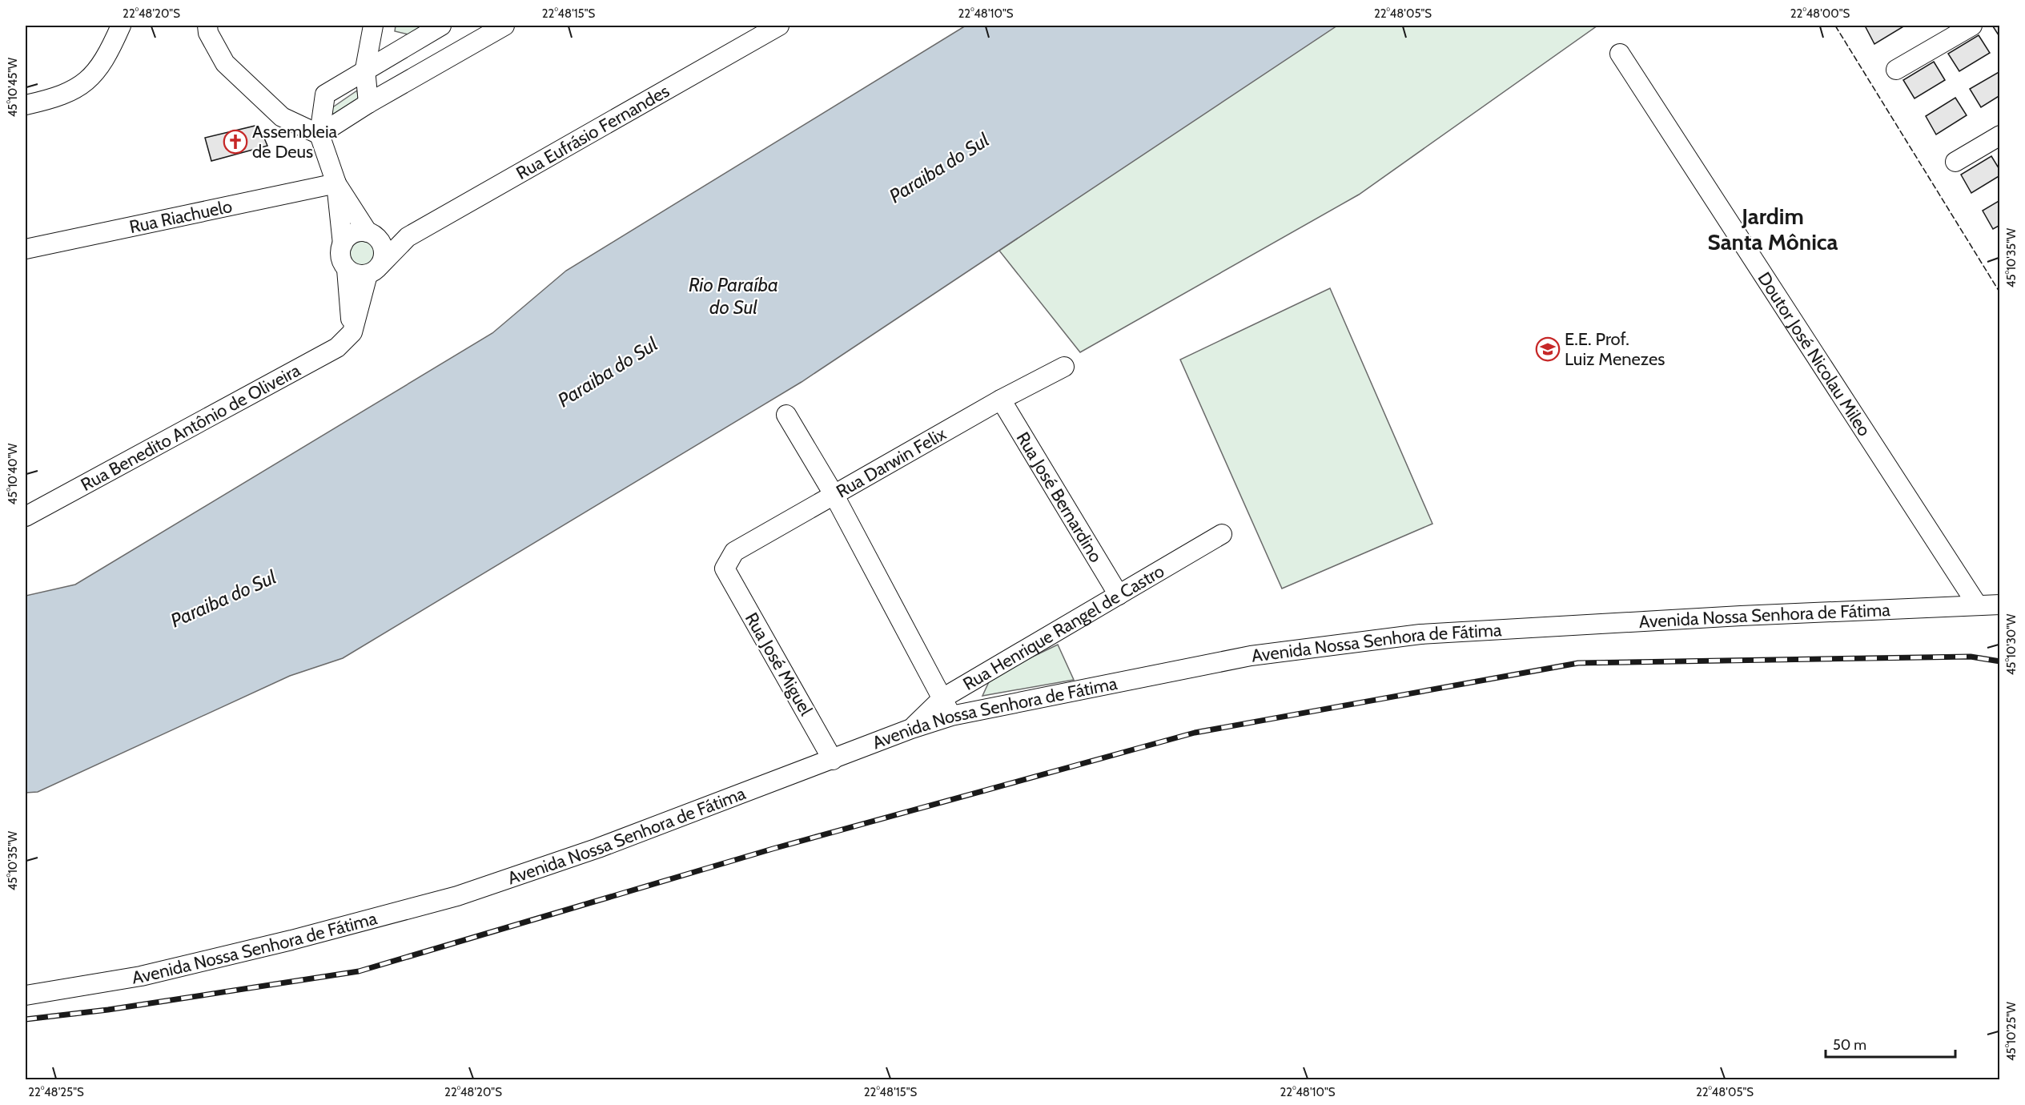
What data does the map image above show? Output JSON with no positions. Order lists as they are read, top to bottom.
{
  "streets": {
    "street": [
      "Rua Eufrásio Fernandes",
      "Rua Riachuelo",
      "Doutor José Nicolau Mileo",
      "Rua Benedito Antônio de Oliveira",
      "Rua Darwin Felix",
      "Rua José Bernardino",
      "Avenida Nossa Senhora de Fátima",
      "Rua Henrique Rangel de Castro",
      "Rua José Miguel"
    ]
  },
  "crossings": [
    ["Doutor José Nicolau Mileo", "Avenida Nossa Senhora de Fátima"],
    ["Rua Darwin Felix", "Rua José Bernardino"],
    ["Rua Darwin Felix", "Rua José Miguel"],
    ["Rua José Bernardino", "Rua Henrique Rangel de Castro"],
    ["Avenida Nossa Senhora de Fátima", "Rua Henrique Rangel de Castro"],
    ["Avenida Nossa Senhora de Fátima", "Rua José Miguel"]
  ],
  "districts": ["Jardim Santa Mônica"],
  "water": ["Paraiba do Sul", "Rio Paraíba do Sul"],
  "places": {
    "church": ["Assembleia de Deus"],
    "school or university": ["E.E. Prof. Luiz Menezes"]
  },
  "scale_bar": "50 m",
  "coordinates": [
    "22°48'20\"S",
    "22°48'15\"S",
    "22°48'10\"S",
    "22°48'05\"S",
    "22°48'00\"S",
    "45°10'45\"W",
    "45°10'35\"W",
    "45°10'40\"W",
    "45°10'30\"W",
    "45°10'25\"W",
    "22°48'25\"S"
  ]
}
